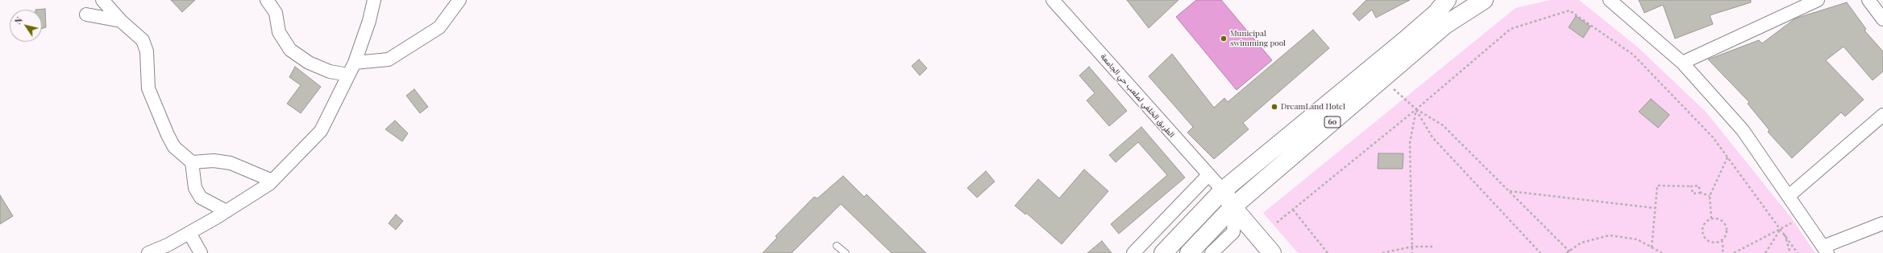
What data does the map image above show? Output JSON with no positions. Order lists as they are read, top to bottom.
{
  "streets": {
    "main road": ["60"],
    "street": ["الطريق الخلفي لملعب حي الجامعة"]
  },
  "crossings": [
    ["الطريق الخلفي لملعب حي الجامعة", "60"]
  ],
  "places": ["Municipal swimming pool", "DreamLand Hotel"],
  "north": "top left"
}
